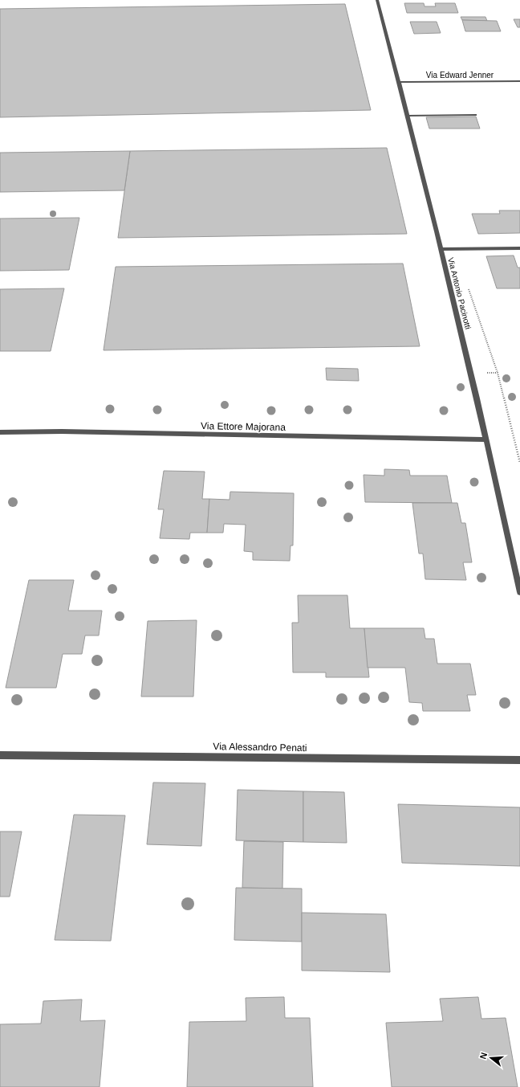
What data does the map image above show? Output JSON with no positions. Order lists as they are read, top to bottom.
{
  "streets": {
    "street": [
      "Via Edward Jenner",
      "Via Antonio Pacinotti",
      "Via Ettore Majorana",
      "Via Alessandro Penati"
    ]
  },
  "crossings": [
    ["Via Edward Jenner", "Via Antonio Pacinotti"],
    ["Via Antonio Pacinotti", "Via Ettore Majorana"]
  ],
  "north": "left"
}
